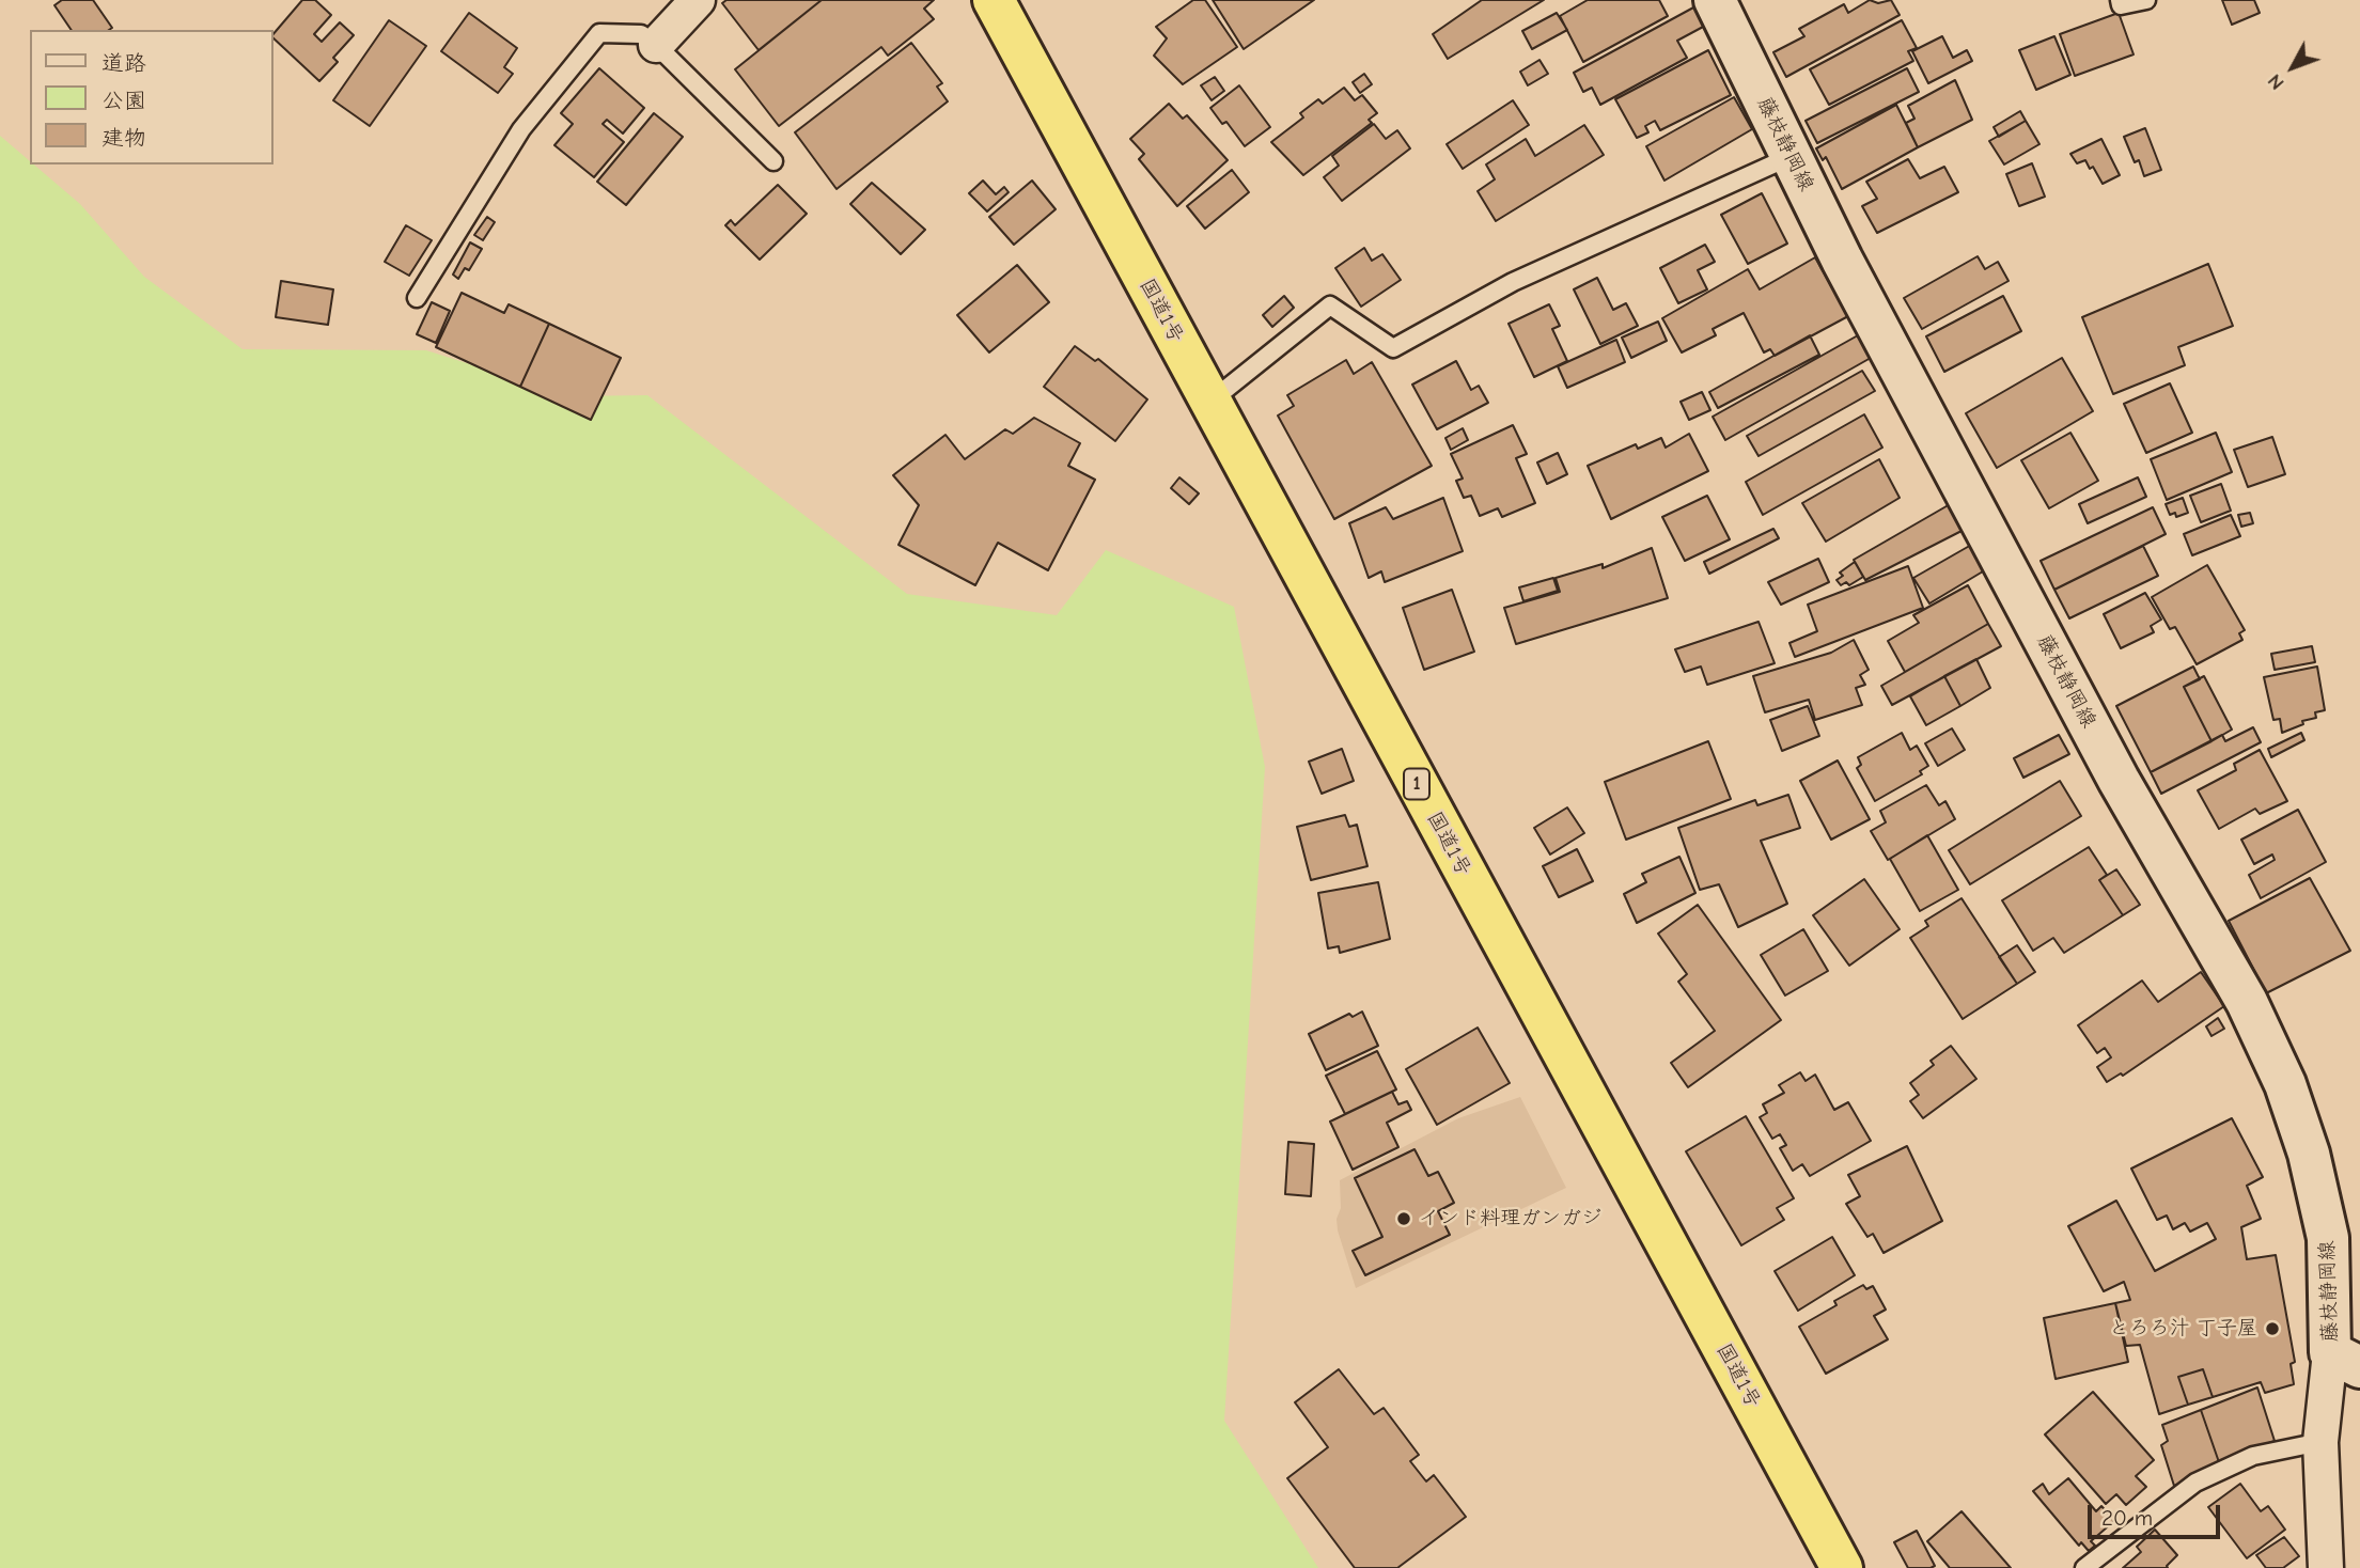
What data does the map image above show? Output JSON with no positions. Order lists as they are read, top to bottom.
{
  "streets": {
    "highway": ["国道1号", "1"],
    "main road": ["藤枝静岡線"]
  },
  "places": ["インド料理ガンガジ", "とろろ汁 丁子屋"],
  "legend": ["道路", "公園", "建物"],
  "scale_bar": "20 m",
  "north": "bottom left"
}
